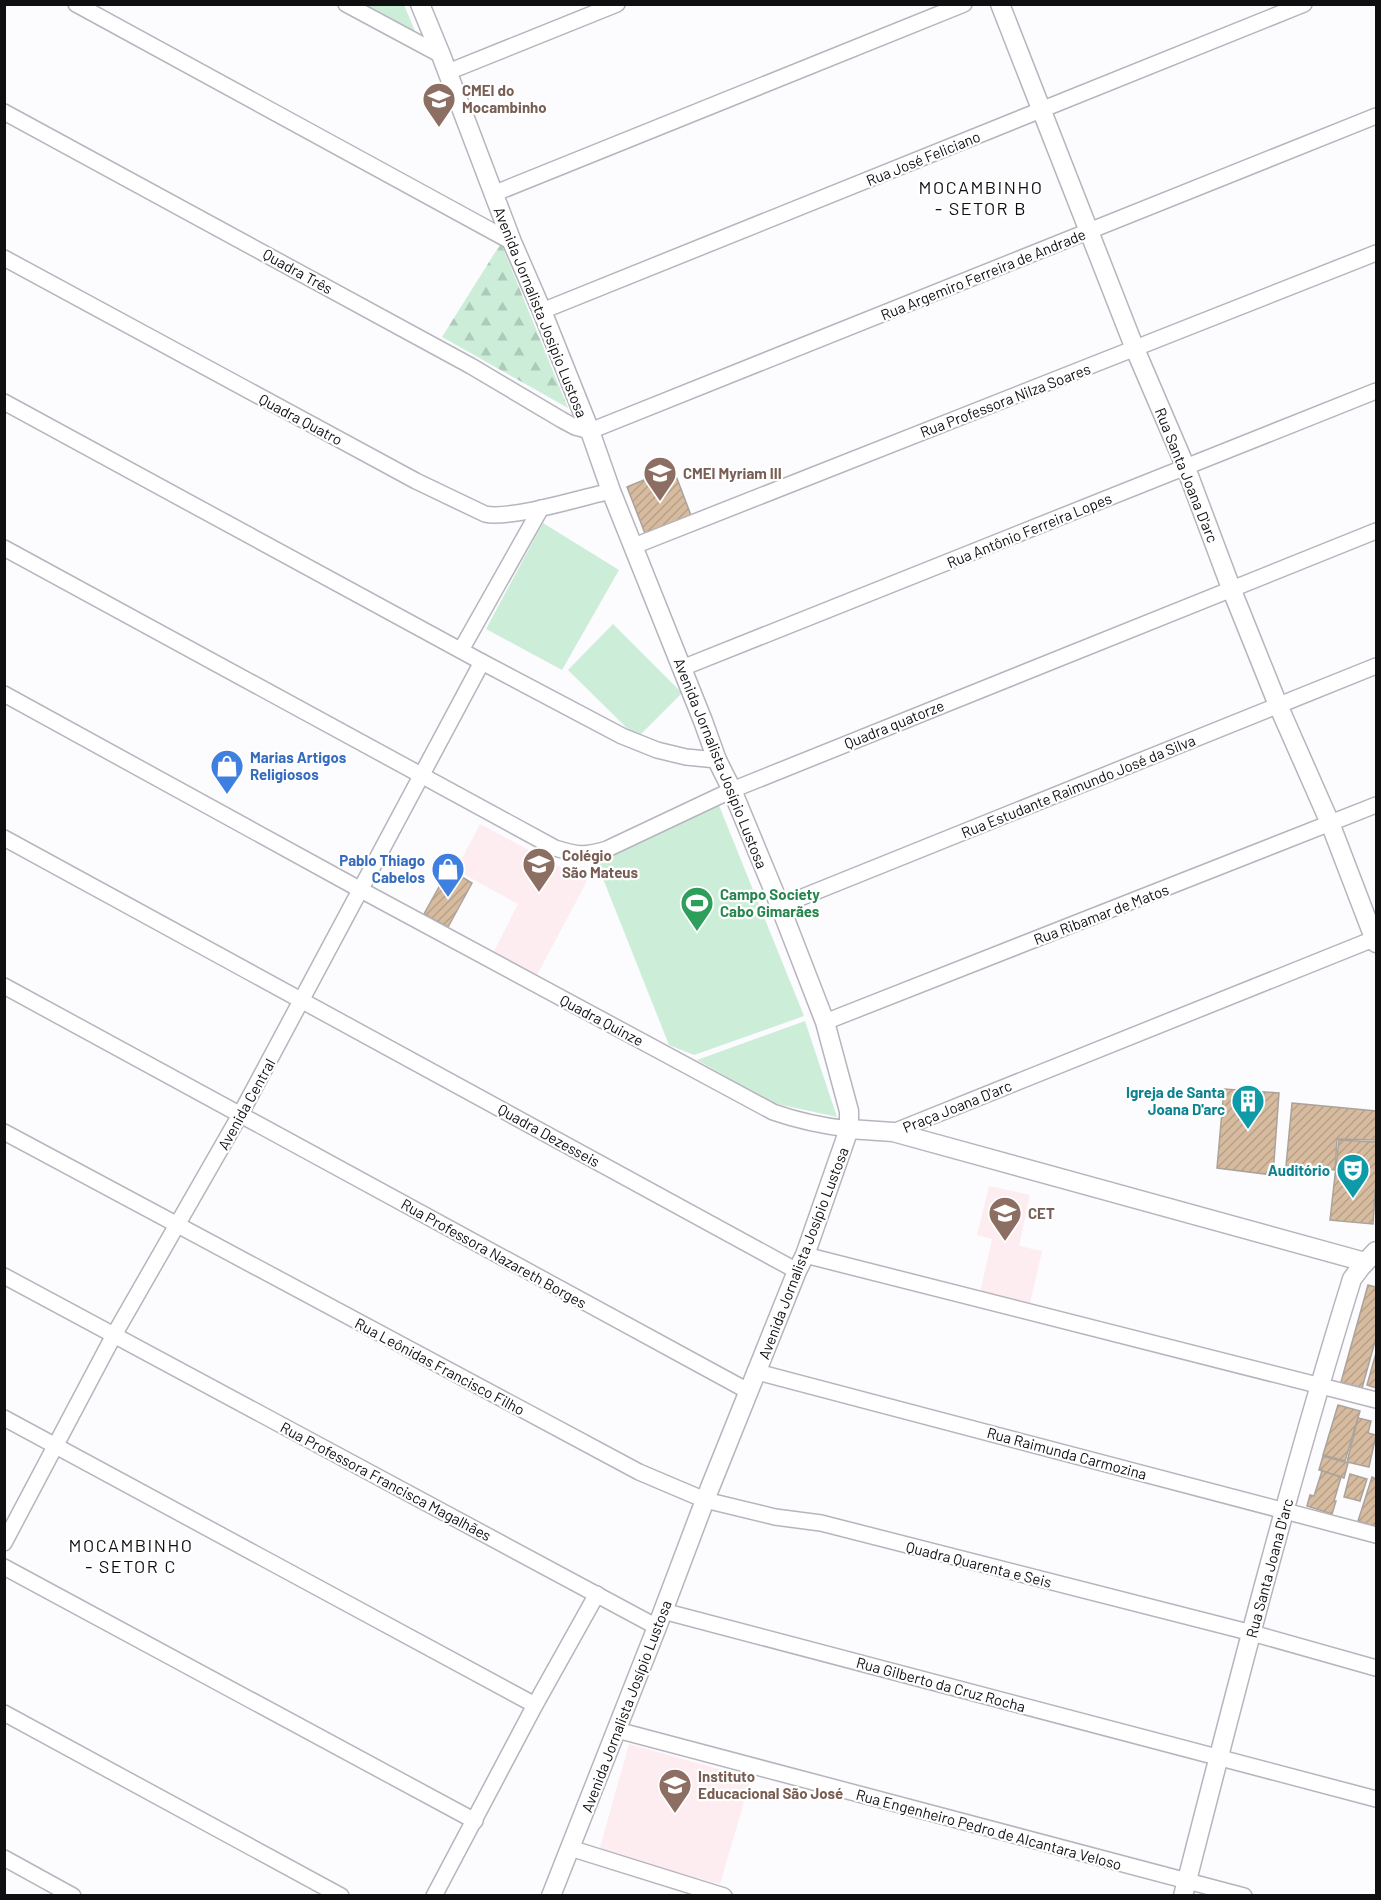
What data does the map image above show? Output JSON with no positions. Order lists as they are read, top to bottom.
{
  "streets": {
    "street": [
      "Rua José Feliciano",
      "Quadra Três",
      "Rua Argemiro Ferreira de Andrade",
      "Avenida Jornalista Josípio Lustosa",
      "Rua Professora Nilza Soares",
      "Quadra Quatro",
      "Rua Santa Joana D'arc",
      "Rua Antônio Ferreira Lopes",
      "Quadra quatorze",
      "Rua Estudante Raimundo José da Silva",
      "Rua Ribamar de Matos",
      "Quadra Quinze",
      "Avenida Central",
      "Praça Joana D'arc",
      "Quadra Dezesseis",
      "Rua Professora Nazareth Borges",
      "Rua Leônidas Francisco Filho",
      "Rua Raimunda Carmozina",
      "Rua Professora Francisca Magalhães",
      "Quadra Quarenta e Seis",
      "Rua Gilberto da Cruz Rocha",
      "Rua Engenheiro Pedro de Alcantara Veloso"
    ]
  },
  "crossings": [
    ["Rua José Feliciano", "Avenida Jornalista Josípio Lustosa"],
    ["Rua José Feliciano", "Rua Santa Joana D'arc"],
    ["Quadra Três", "Rua Argemiro Ferreira de Andrade"],
    ["Quadra Três", "Avenida Jornalista Josípio Lustosa"],
    ["Rua Argemiro Ferreira de Andrade", "Avenida Jornalista Josípio Lustosa"],
    ["Rua Argemiro Ferreira de Andrade", "Rua Santa Joana D'arc"],
    ["Avenida Jornalista Josípio Lustosa", "Rua Professora Nilza Soares"],
    ["Avenida Jornalista Josípio Lustosa", "Quadra Quatro"],
    ["Avenida Jornalista Josípio Lustosa", "Rua Antônio Ferreira Lopes"],
    ["Avenida Jornalista Josípio Lustosa", "Quadra quatorze"],
    ["Avenida Jornalista Josípio Lustosa", "Rua Estudante Raimundo José da Silva"],
    ["Avenida Jornalista Josípio Lustosa", "Rua Ribamar de Matos"],
    ["Avenida Jornalista Josípio Lustosa", "Quadra Quinze"],
    ["Avenida Jornalista Josípio Lustosa", "Quadra Dezesseis"],
    ["Avenida Jornalista Josípio Lustosa", "Rua Professora Nazareth Borges"],
    ["Avenida Jornalista Josípio Lustosa", "Rua Leônidas Francisco Filho"],
    ["Avenida Jornalista Josípio Lustosa", "Rua Raimunda Carmozina"],
    ["Avenida Jornalista Josípio Lustosa", "Rua Professora Francisca Magalhães"],
    ["Avenida Jornalista Josípio Lustosa", "Quadra Quarenta e Seis"],
    ["Avenida Jornalista Josípio Lustosa", "Rua Gilberto da Cruz Rocha"],
    ["Avenida Jornalista Josípio Lustosa", "Rua Engenheiro Pedro de Alcantara Veloso"],
    ["Rua Professora Nilza Soares", "Rua Santa Joana D'arc"],
    ["Rua Santa Joana D'arc", "Rua Antônio Ferreira Lopes"],
    ["Rua Santa Joana D'arc", "Quadra quatorze"],
    ["Rua Santa Joana D'arc", "Rua Estudante Raimundo José da Silva"],
    ["Rua Santa Joana D'arc", "Rua Ribamar de Matos"],
    ["Rua Santa Joana D'arc", "Praça Joana D'arc"],
    ["Rua Santa Joana D'arc", "Quadra Dezesseis"],
    ["Rua Santa Joana D'arc", "Rua Raimunda Carmozina"],
    ["Rua Santa Joana D'arc", "Quadra Quarenta e Seis"],
    ["Rua Santa Joana D'arc", "Rua Gilberto da Cruz Rocha"],
    ["Rua Santa Joana D'arc", "Rua Engenheiro Pedro de Alcantara Veloso"],
    ["Quadra quatorze", "Avenida Central"],
    ["Quadra Quinze", "Avenida Central"],
    ["Avenida Central", "Quadra Dezesseis"],
    ["Avenida Central", "Rua Professora Nazareth Borges"],
    ["Avenida Central", "Rua Leônidas Francisco Filho"],
    ["Avenida Central", "Rua Professora Francisca Magalhães"],
    ["Rua Leônidas Francisco Filho", "Quadra Quarenta e Seis"],
    ["Rua Professora Francisca Magalhães", "Rua Gilberto da Cruz Rocha"]
  ],
  "districts": ["MOCAMBINHO - SETOR B", "MOCAMBINHO - SETOR C"],
  "places": {
    "school or university": [
      "CMEI do Mocambinho",
      "CMEI Myriam III",
      "Colégio São Mateus",
      "CET",
      "Instituto Educacional São José"
    ],
    "shop": ["Marias Artigos Religiosos", "Pablo Thiago Cabelos"],
    "sports": ["Campo Society Cabo Gimarães"],
    "building": ["Igreja de Santa Joana D'arc"],
    "theatre": ["Auditório"]
  }
}
